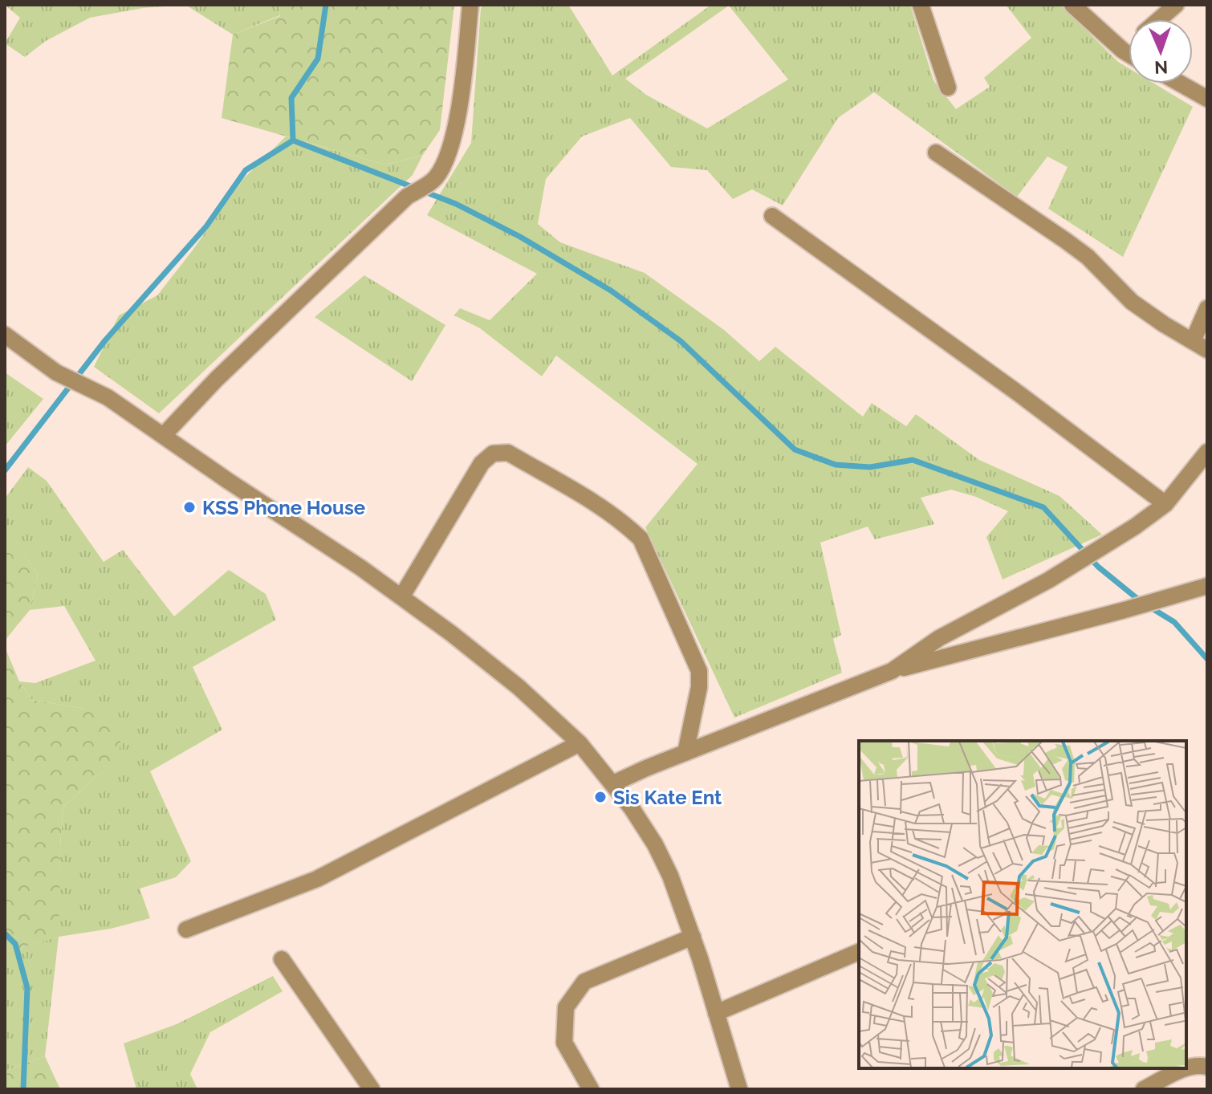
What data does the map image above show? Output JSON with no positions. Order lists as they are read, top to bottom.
{
  "places": ["KSS Phone House", "Sis Kate Ent"],
  "north": "bottom"
}
